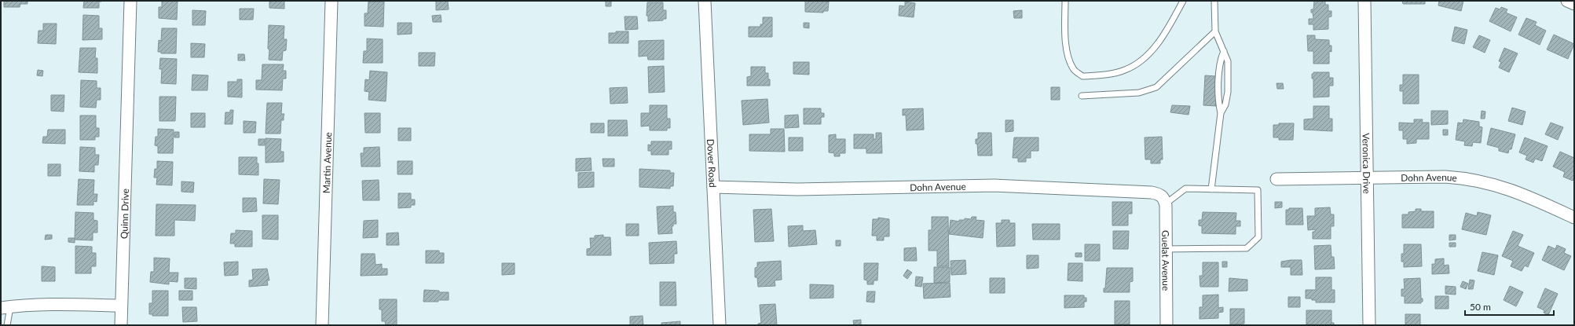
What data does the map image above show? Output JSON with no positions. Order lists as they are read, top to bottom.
{
  "streets": {
    "street": [
      "Martin Avenue",
      "Veronica Drive",
      "Dover Road",
      "Dohn Avenue",
      "Quinn Drive",
      "Guelat Avenue"
    ]
  },
  "crossings": [
    ["Veronica Drive", "Dohn Avenue"],
    ["Dover Road", "Dohn Avenue"],
    ["Dohn Avenue", "Guelat Avenue"]
  ],
  "scale_bar": "50 m"
}
